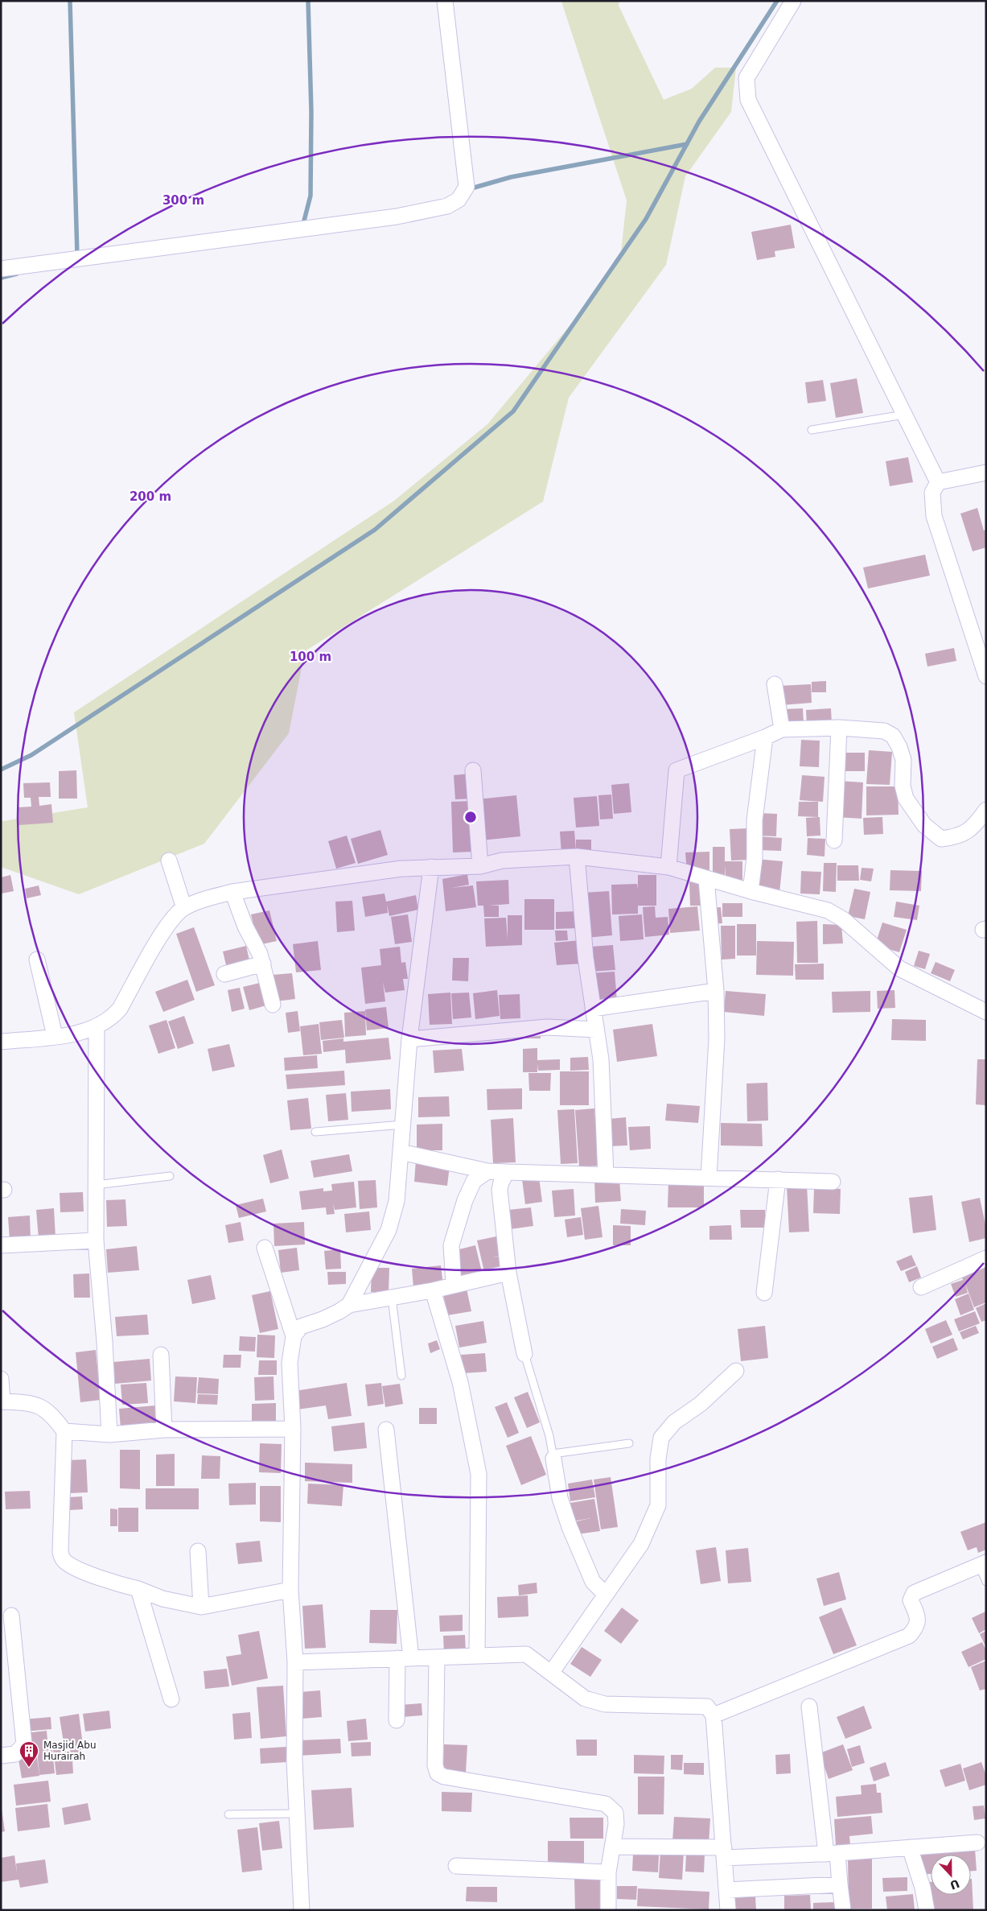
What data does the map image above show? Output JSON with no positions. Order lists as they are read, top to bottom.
{
  "places": {
    "building": ["Masjid Abu Hurairah"]
  },
  "north": "bottom",
  "rings": ["300 m", "200 m", "100 m"]
}
